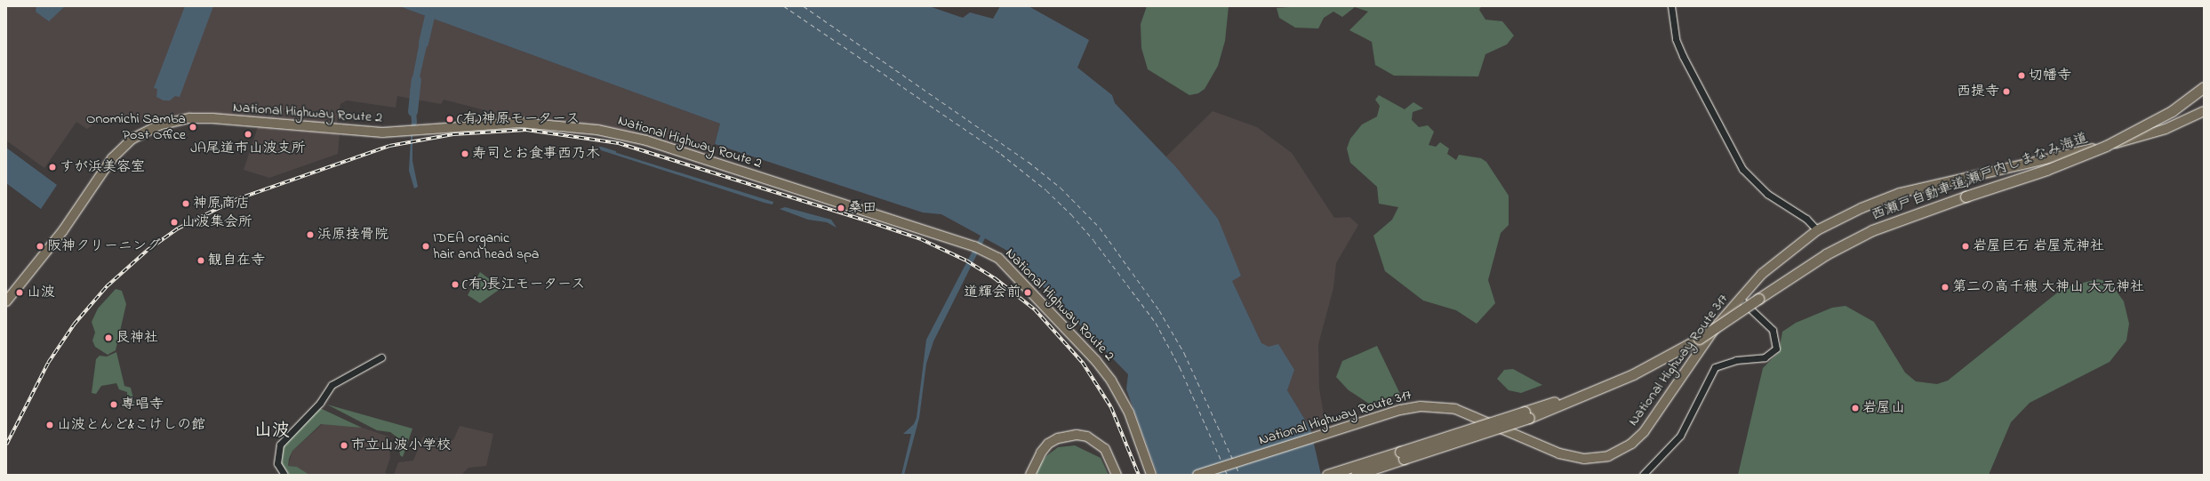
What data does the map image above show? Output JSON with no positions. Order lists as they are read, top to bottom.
{
  "streets": {
    "highway": ["National Highway Route 2", "西瀬戸自動車道;瀬戸内しまなみ海道", "National Highway Route 317"]
  },
  "districts": ["山波"],
  "places": [
    "切幡寺",
    "西提寺",
    "(有)神原モータース",
    "Onomichi Samba Post Office",
    "JA尾道市山波支所",
    "寿司とお食事西乃木",
    "すが浜美容室",
    "神原商店",
    "桑田",
    "山波集会所",
    "浜原接骨院",
    "阪神クリーニング",
    "IDEA organic hair and head spa",
    "岩屋巨石 岩屋荒神社",
    "観自在寺",
    "(有)長江モータース",
    "第二の高千穂 大神山 大元神社",
    "山波",
    "道輝会前",
    "艮神社",
    "専唱寺",
    "岩屋山",
    "山波とんど&こけしの館",
    "市立山波小学校"
  ]
}
